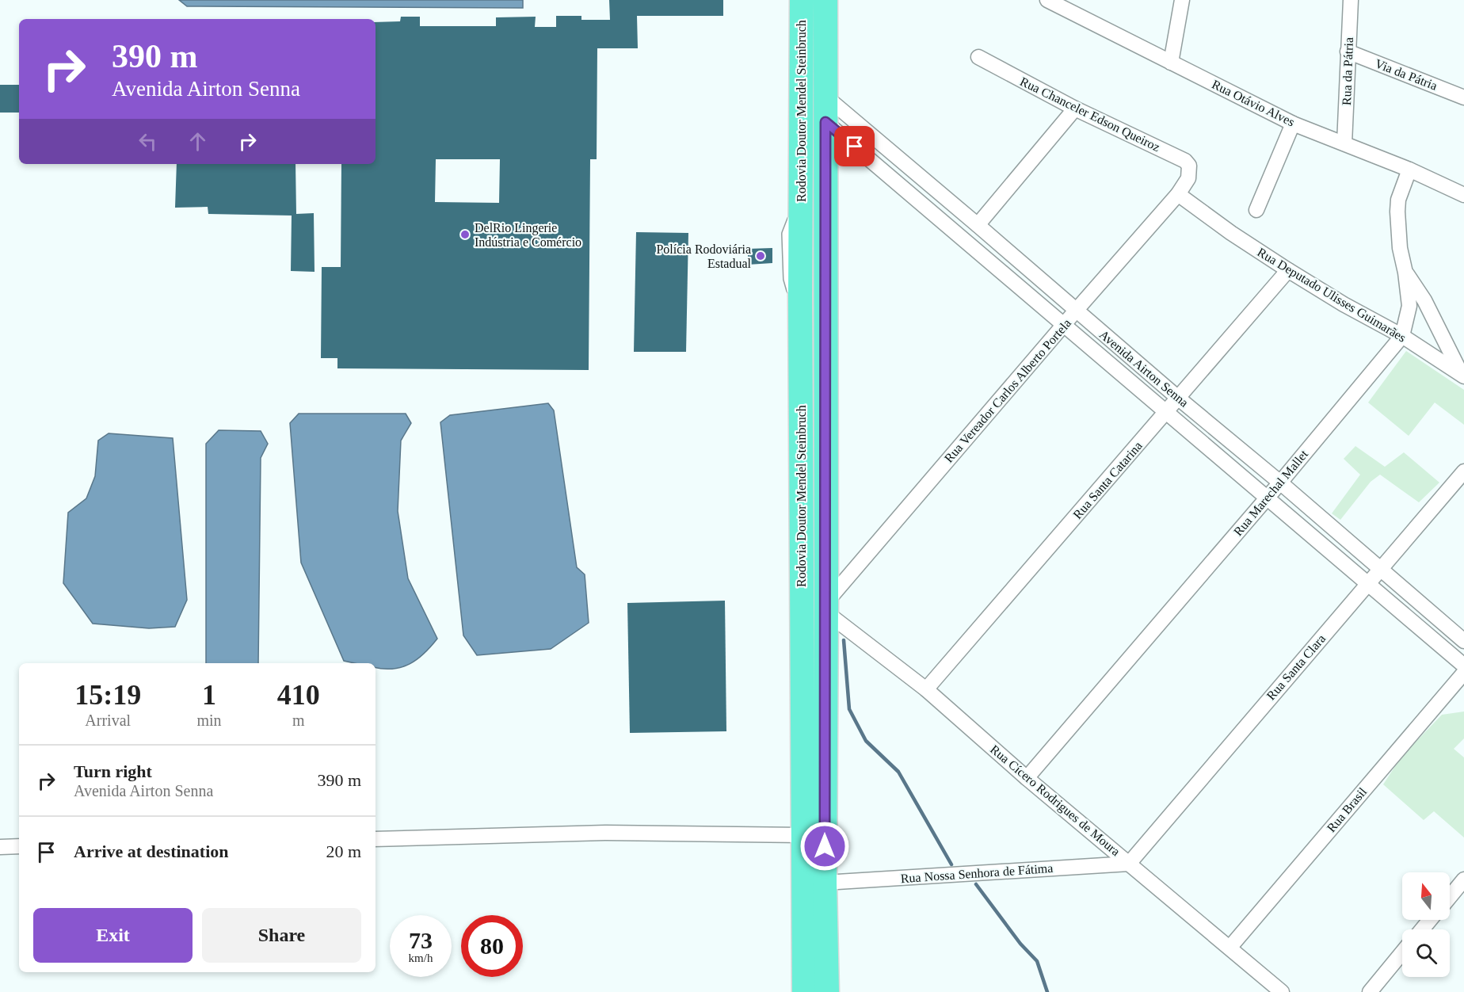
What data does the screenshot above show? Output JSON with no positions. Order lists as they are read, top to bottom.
{
  "streets": {
    "highway": ["Rodovia Doutor Mendel Steinbruch"],
    "street": [
      "Rua da Pátria",
      "Via da Pátria",
      "Rua Otávio Alves",
      "Rua Chanceler Edson Queiroz",
      "Rua Deputado Ulisses Guimarães",
      "Avenida Airton Senna",
      "Rua Vereador Carlos Alberto Portela",
      "Rua Santa Catarina",
      "Rua Marechal Mallet",
      "Rua Santa Clara",
      "Rua Cícero Rodrigues de Moura",
      "Rua Brasil",
      "Rua Nossa Senhora de Fátima"
    ]
  },
  "crossings": [
    ["Rua da Pátria", "Via da Pátria"],
    ["Rua da Pátria", "Rua Otávio Alves"],
    ["Rua Otávio Alves", "Rua Marechal Mallet"],
    ["Rodovia Doutor Mendel Steinbruch", "Avenida Airton Senna"],
    ["Rodovia Doutor Mendel Steinbruch", "Rua Vereador Carlos Alberto Portela"],
    ["Rodovia Doutor Mendel Steinbruch", "Rua Cícero Rodrigues de Moura"],
    ["Rodovia Doutor Mendel Steinbruch", "Rua Nossa Senhora de Fátima"],
    ["Rua Chanceler Edson Queiroz", "Rua Vereador Carlos Alberto Portela"],
    ["Rua Deputado Ulisses Guimarães", "Rua Vereador Carlos Alberto Portela"],
    ["Rua Deputado Ulisses Guimarães", "Rua Santa Catarina"],
    ["Rua Deputado Ulisses Guimarães", "Rua Marechal Mallet"],
    ["Avenida Airton Senna", "Rua Vereador Carlos Alberto Portela"],
    ["Avenida Airton Senna", "Rua Santa Catarina"],
    ["Avenida Airton Senna", "Rua Marechal Mallet"],
    ["Avenida Airton Senna", "Rua Santa Clara"],
    ["Rua Vereador Carlos Alberto Portela", "Rua Cícero Rodrigues de Moura"],
    ["Rua Santa Catarina", "Rua Cícero Rodrigues de Moura"],
    ["Rua Marechal Mallet", "Rua Cícero Rodrigues de Moura"],
    ["Rua Santa Clara", "Rua Cícero Rodrigues de Moura"],
    ["Rua Santa Clara", "Rua Nossa Senhora de Fátima"],
    ["Rua Cícero Rodrigues de Moura", "Rua Brasil"],
    ["Rua Cícero Rodrigues de Moura", "Rua Nossa Senhora de Fátima"]
  ],
  "places": ["DelRio Lingerie Indústria e Comércio", "Polícia Rodoviária Estadual"],
  "north": "top",
  "page": {
    "turn": ["390 m", "Avenida Airton Senna"],
    "eta": [
      "15:19",
      "Arrival",
      "1",
      "min",
      "410",
      "m"
    ],
    "list": [
      {
        "name": "Turn right",
        "note": "Avenida Airton Senna",
        "value": "390 m"
      },
      {
        "name": "Arrive at destination",
        "value": "20 m"
      }
    ],
    "buttons": ["Exit", "Share"],
    "speed": "73 km/h",
    "limit": "80"
  }
}
